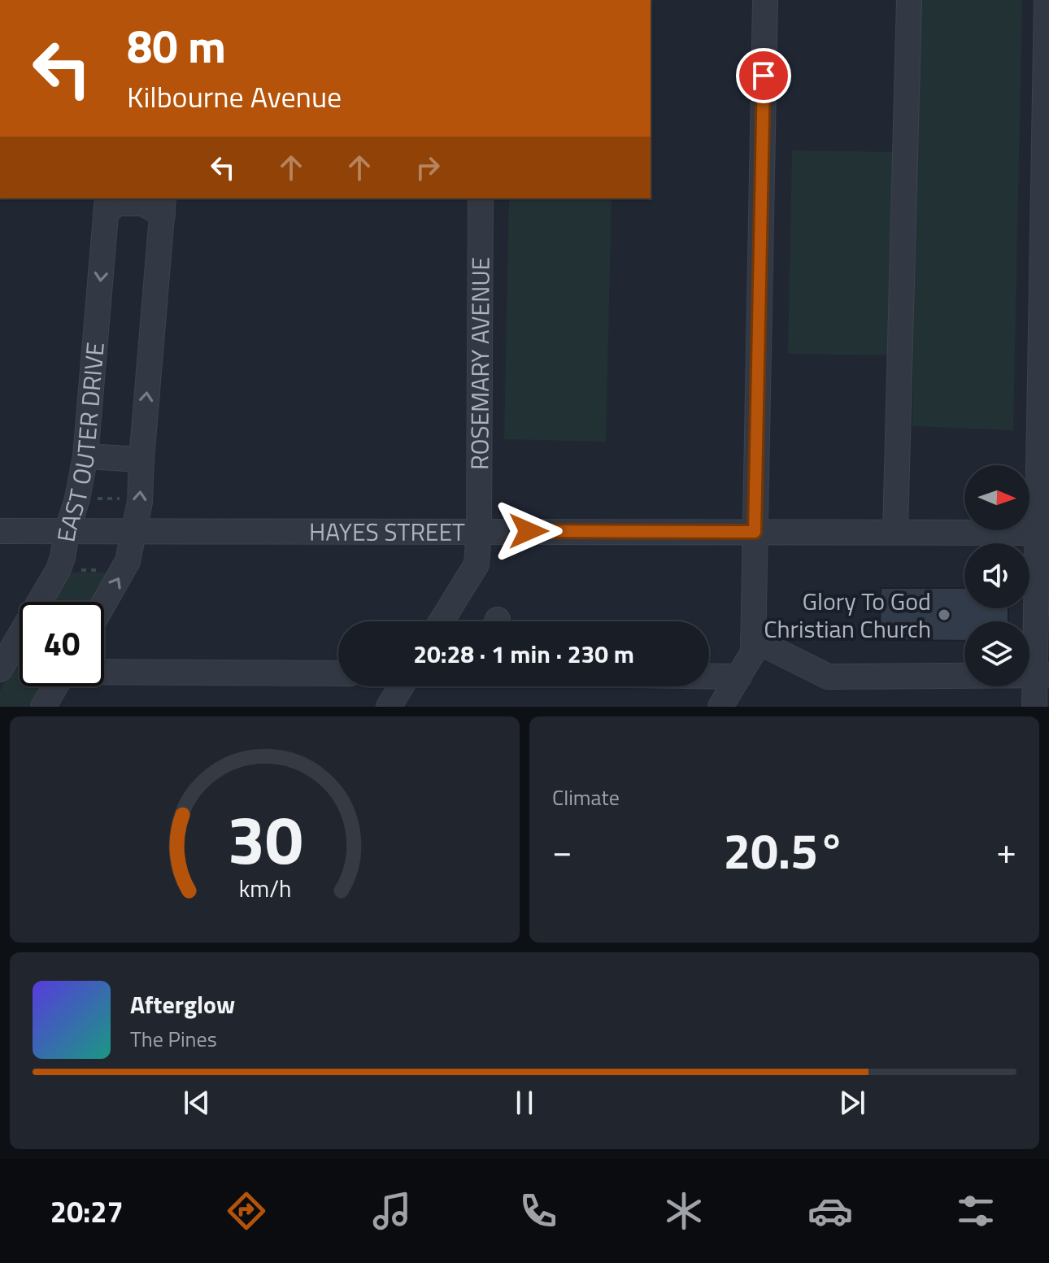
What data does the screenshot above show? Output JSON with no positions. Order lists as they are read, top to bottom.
{
  "streets": {
    "street": ["ROSEMARY AVENUE", "EAST OUTER DRIVE", "HAYES STREET"]
  },
  "crossings": [
    ["ROSEMARY AVENUE", "HAYES STREET"],
    ["EAST OUTER DRIVE", "HAYES STREET"]
  ],
  "places": ["Glory To God Christian Church"],
  "north": "right",
  "page": {
    "turn": ["80 m", "Kilbourne Avenue"],
    "limit": "40",
    "trip": "20:28 · 1 min · 230 m",
    "tile": "Climate",
    "heat": ["−", "20.5°", "+"],
    "song": ["Afterglow", "The Pines"],
    "tabs": "20:27",
    "gauge": ["30", "km/h"]
  }
}
